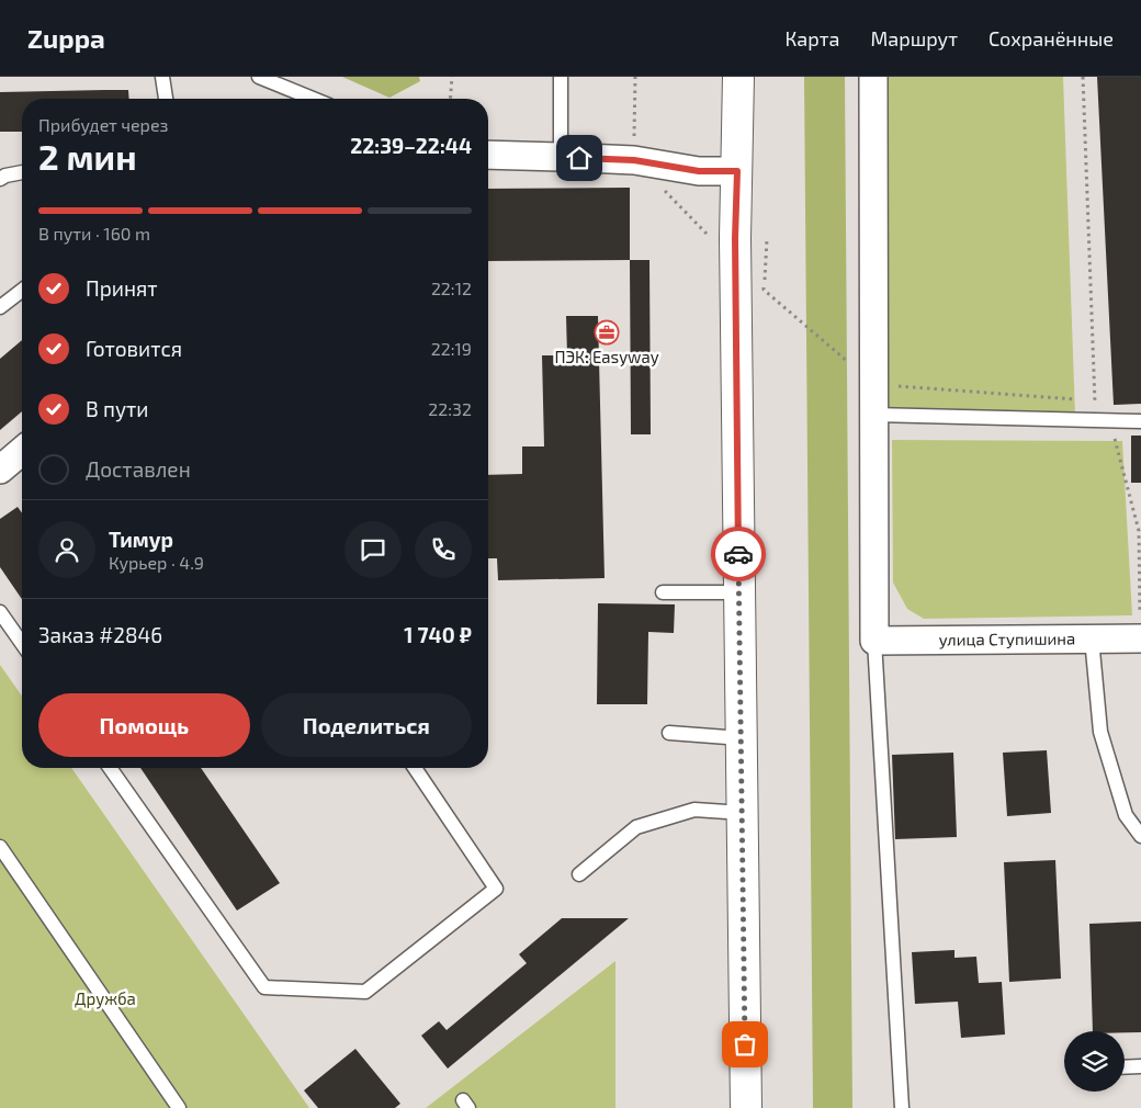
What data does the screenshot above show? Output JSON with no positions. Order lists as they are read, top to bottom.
{
  "streets": {
    "street": ["улица Ступишина"]
  },
  "parks": ["Дружба"],
  "places": {
    "office": ["ПЭК: Easyway"]
  },
  "page": {
    "header": "Zuppa",
    "nav": ["Карта", "Маршрут", "Сохранённые"],
    "heading": ["2 мин", "Прибудет через", "22:39–22:44"],
    "panel": [
      "Тимур",
      "Курьер · 4.9",
      "Заказ #2846",
      "1 740 ₽"
    ],
    "bar": "В пути · 160 m",
    "list": [
      ["Принят", "22:12"],
      ["Готовится", "22:19"],
      ["В пути", "22:32"],
      "Доставлен"
    ],
    "buttons": ["Помощь", "Поделиться"]
  }
}
